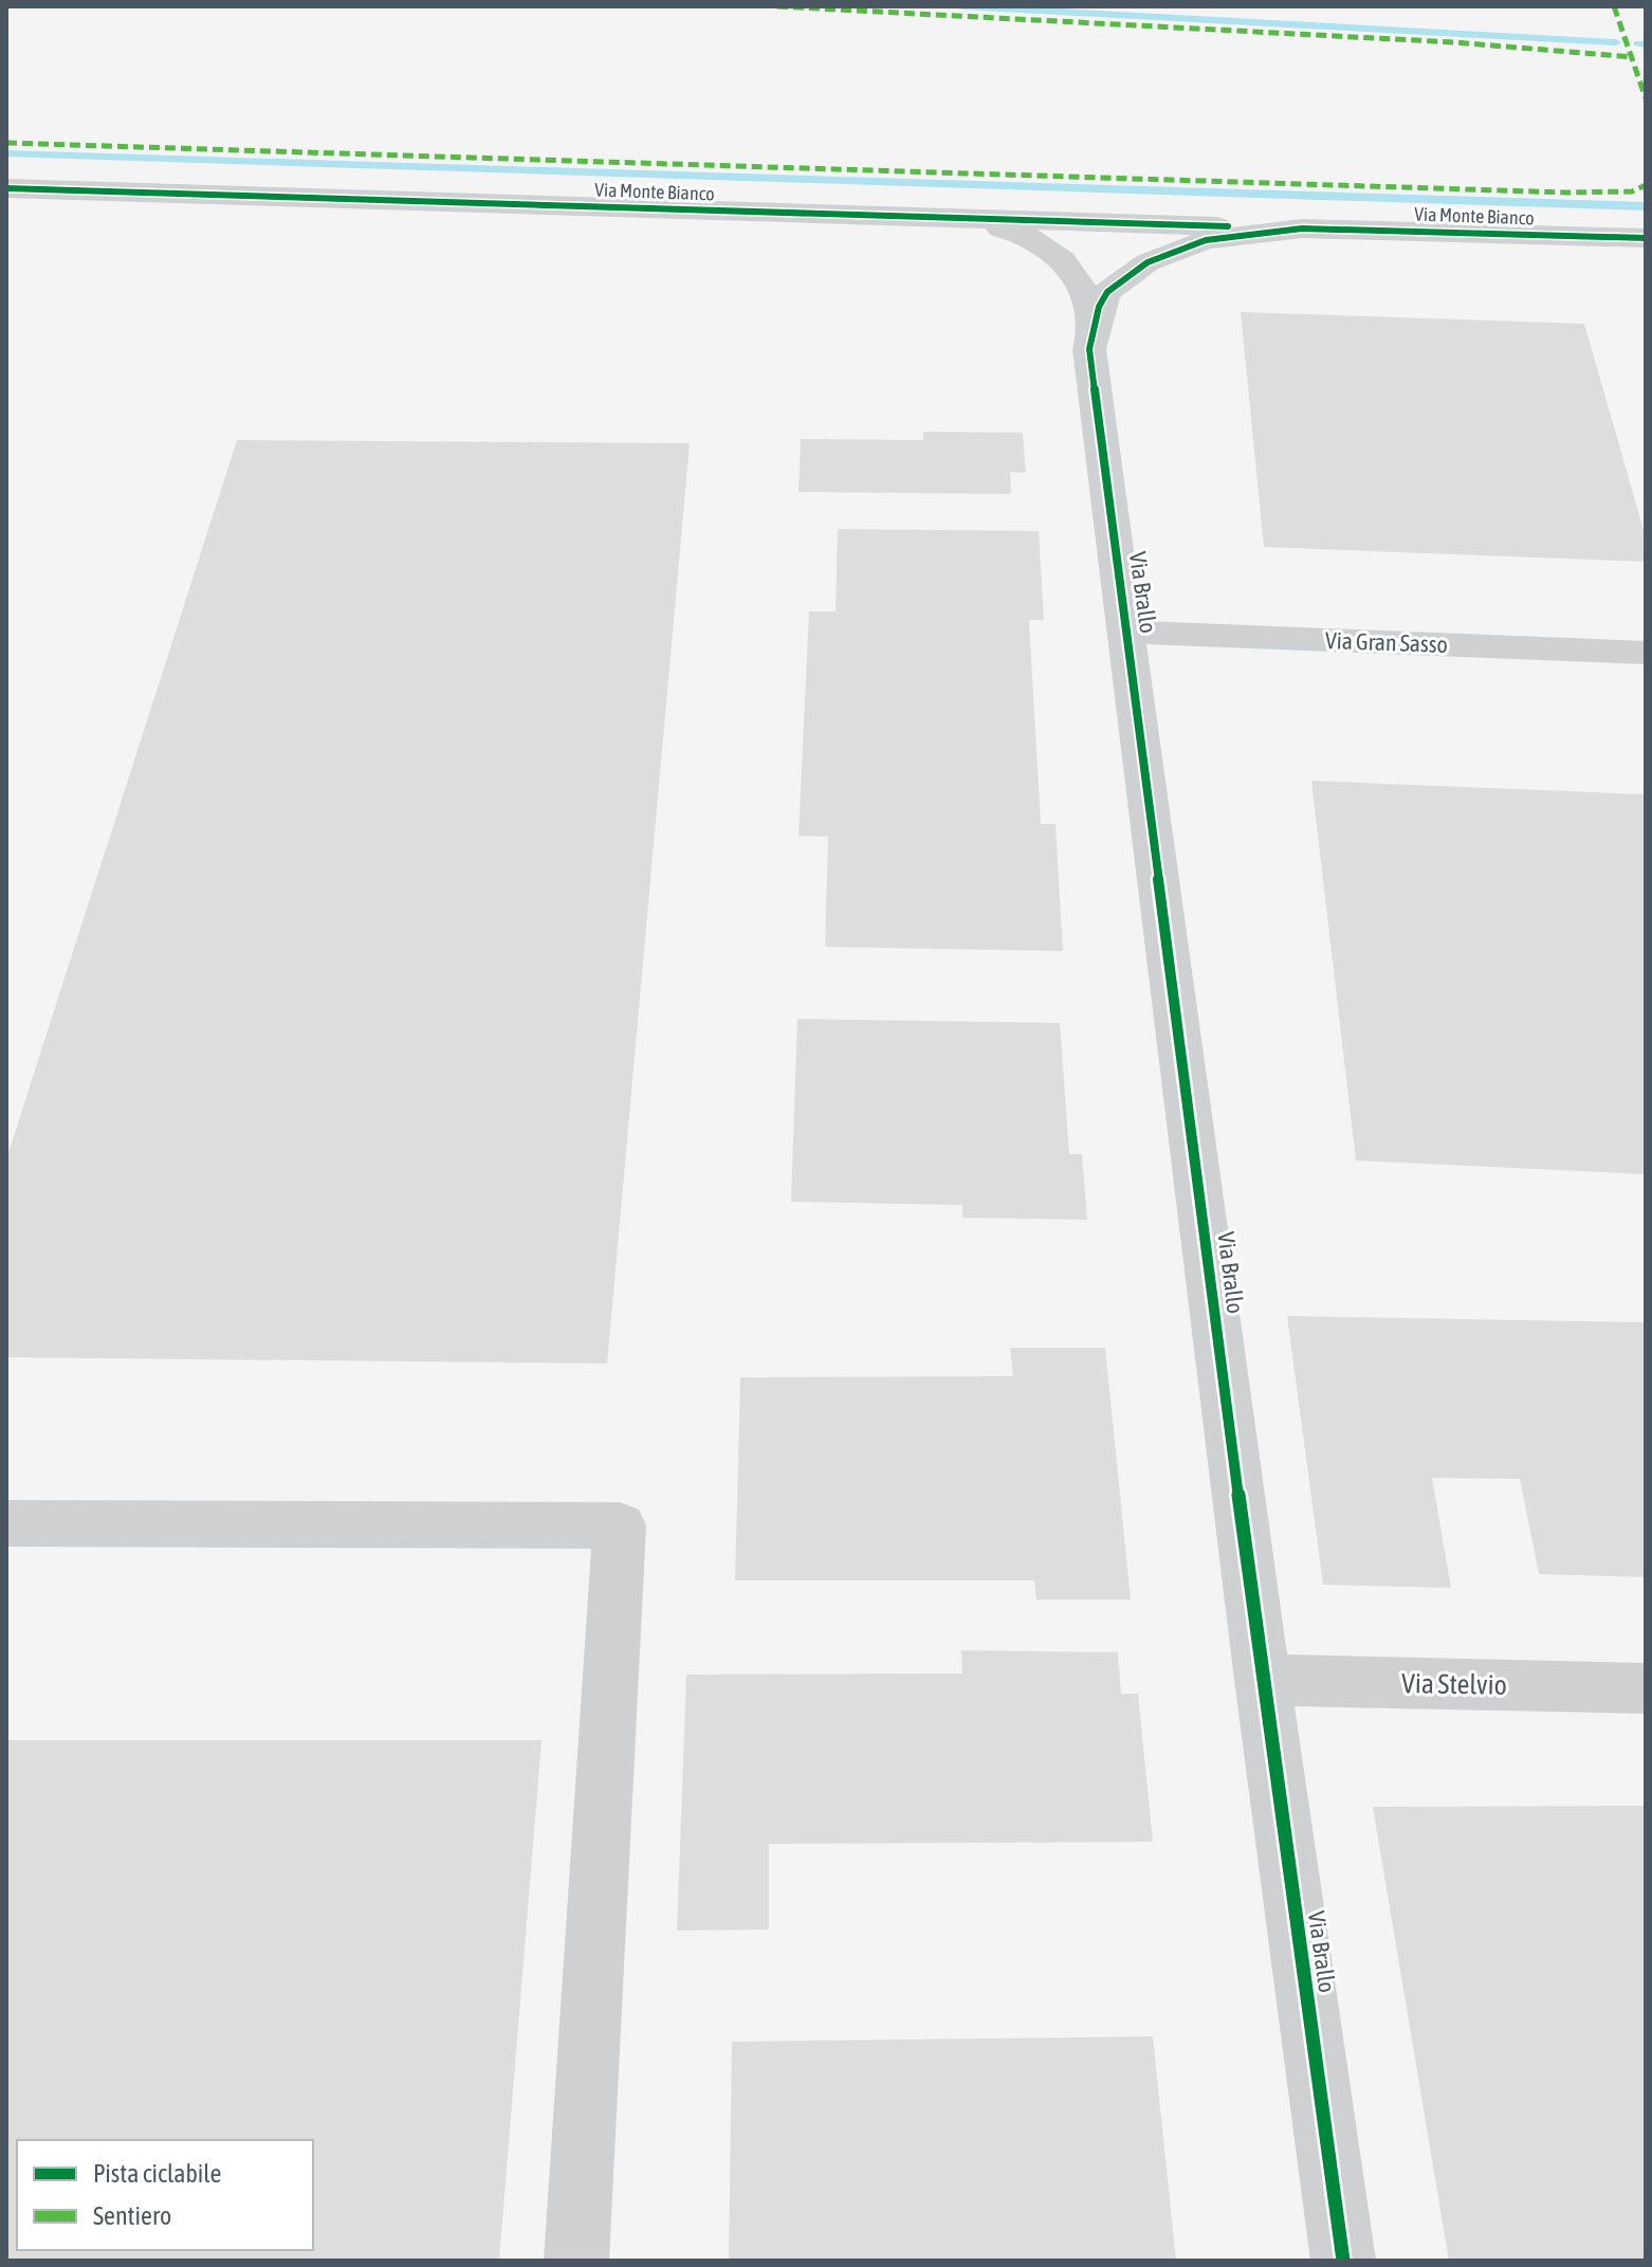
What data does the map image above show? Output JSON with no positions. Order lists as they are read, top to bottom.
{
  "streets": {
    "street": [
      "Via Monte Bianco",
      "Via Brallo",
      "Via Gran Sasso",
      "Via Stelvio"
    ]
  },
  "crossings": [
    ["Via Monte Bianco", "Via Brallo"],
    ["Via Brallo", "Via Gran Sasso"],
    ["Via Brallo", "Via Stelvio"]
  ],
  "legend": ["Pista ciclabile", "Sentiero"]
}
